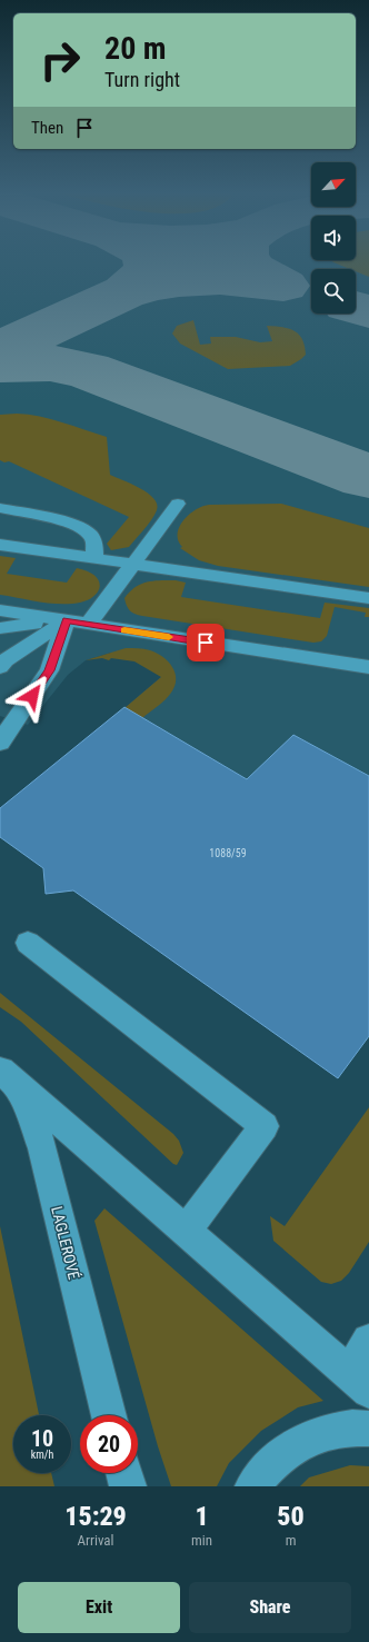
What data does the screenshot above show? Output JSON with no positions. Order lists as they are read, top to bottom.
{
  "streets": {
    "lane": ["LAGLEROVÉ"]
  },
  "house_numbers": ["1088/59"],
  "north": "top right",
  "page": {
    "turn": ["20 m", "Turn right"],
    "then": "Then",
    "speed": "10 km/h",
    "limit": "20",
    "eta": [
      "15:29",
      "Arrival",
      "1",
      "min",
      "50",
      "m"
    ],
    "buttons": ["Exit", "Share"]
  }
}
